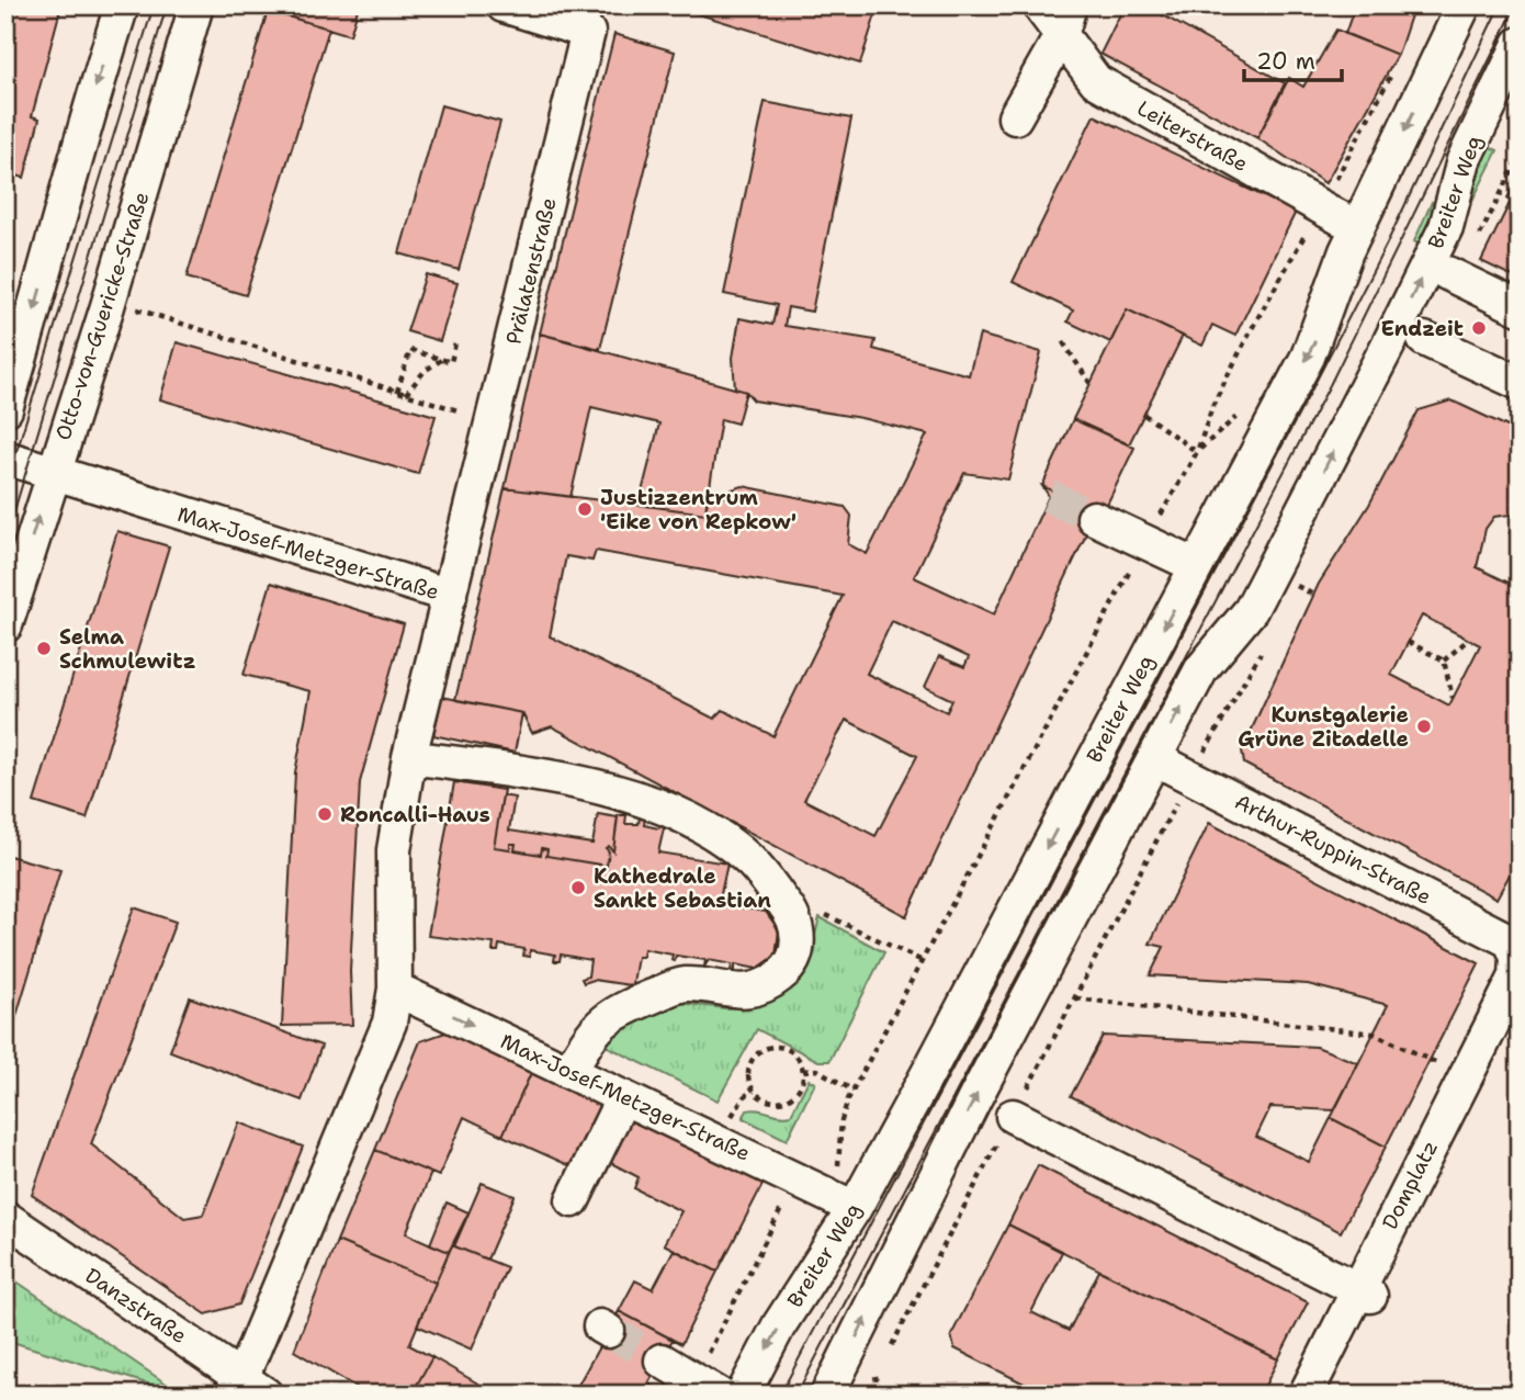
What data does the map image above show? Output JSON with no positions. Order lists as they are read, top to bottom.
{
  "streets": {
    "street": [
      "Leiterstraße",
      "Breiter Weg",
      "Prälatenstraße",
      "Otto-von-Guericke-Straße",
      "Max-Josef-Metzger-Straße",
      "Arthur-Ruppin-Straße",
      "Domplatz",
      "Danzstraße"
    ]
  },
  "crossings": [
    ["Breiter Weg", "Max-Josef-Metzger-Straße"],
    ["Breiter Weg", "Arthur-Ruppin-Straße"],
    ["Prälatenstraße", "Max-Josef-Metzger-Straße"],
    ["Otto-von-Guericke-Straße", "Max-Josef-Metzger-Straße"],
    ["Max-Josef-Metzger-Straße", "Danzstraße"],
    ["Arthur-Ruppin-Straße", "Domplatz"]
  ],
  "places": [
    "Endzeit",
    "Justizzentrum 'Eike von Repkow'",
    "Selma Schmulewitz",
    "Kunstgalerie Grüne Zitadelle",
    "Roncalli-Haus",
    "Kathedrale Sankt Sebastian"
  ],
  "scale_bar": "20 m"
}
